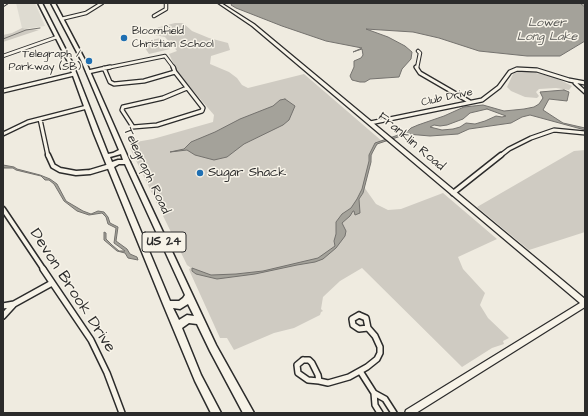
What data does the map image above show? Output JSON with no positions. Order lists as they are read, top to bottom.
{
  "streets": {
    "highway": ["Telegraph Road", "US 24"],
    "street": ["Club Drive", "Franklin Road", "Devon Brook Drive"]
  },
  "crossings": [
    ["Club Drive", "Franklin Road"]
  ],
  "water": ["Lower Long Lake"],
  "places": ["Bloomfield Christian School", "Telegraph / Parkway (SB)", "Sugar Shack"]
}
